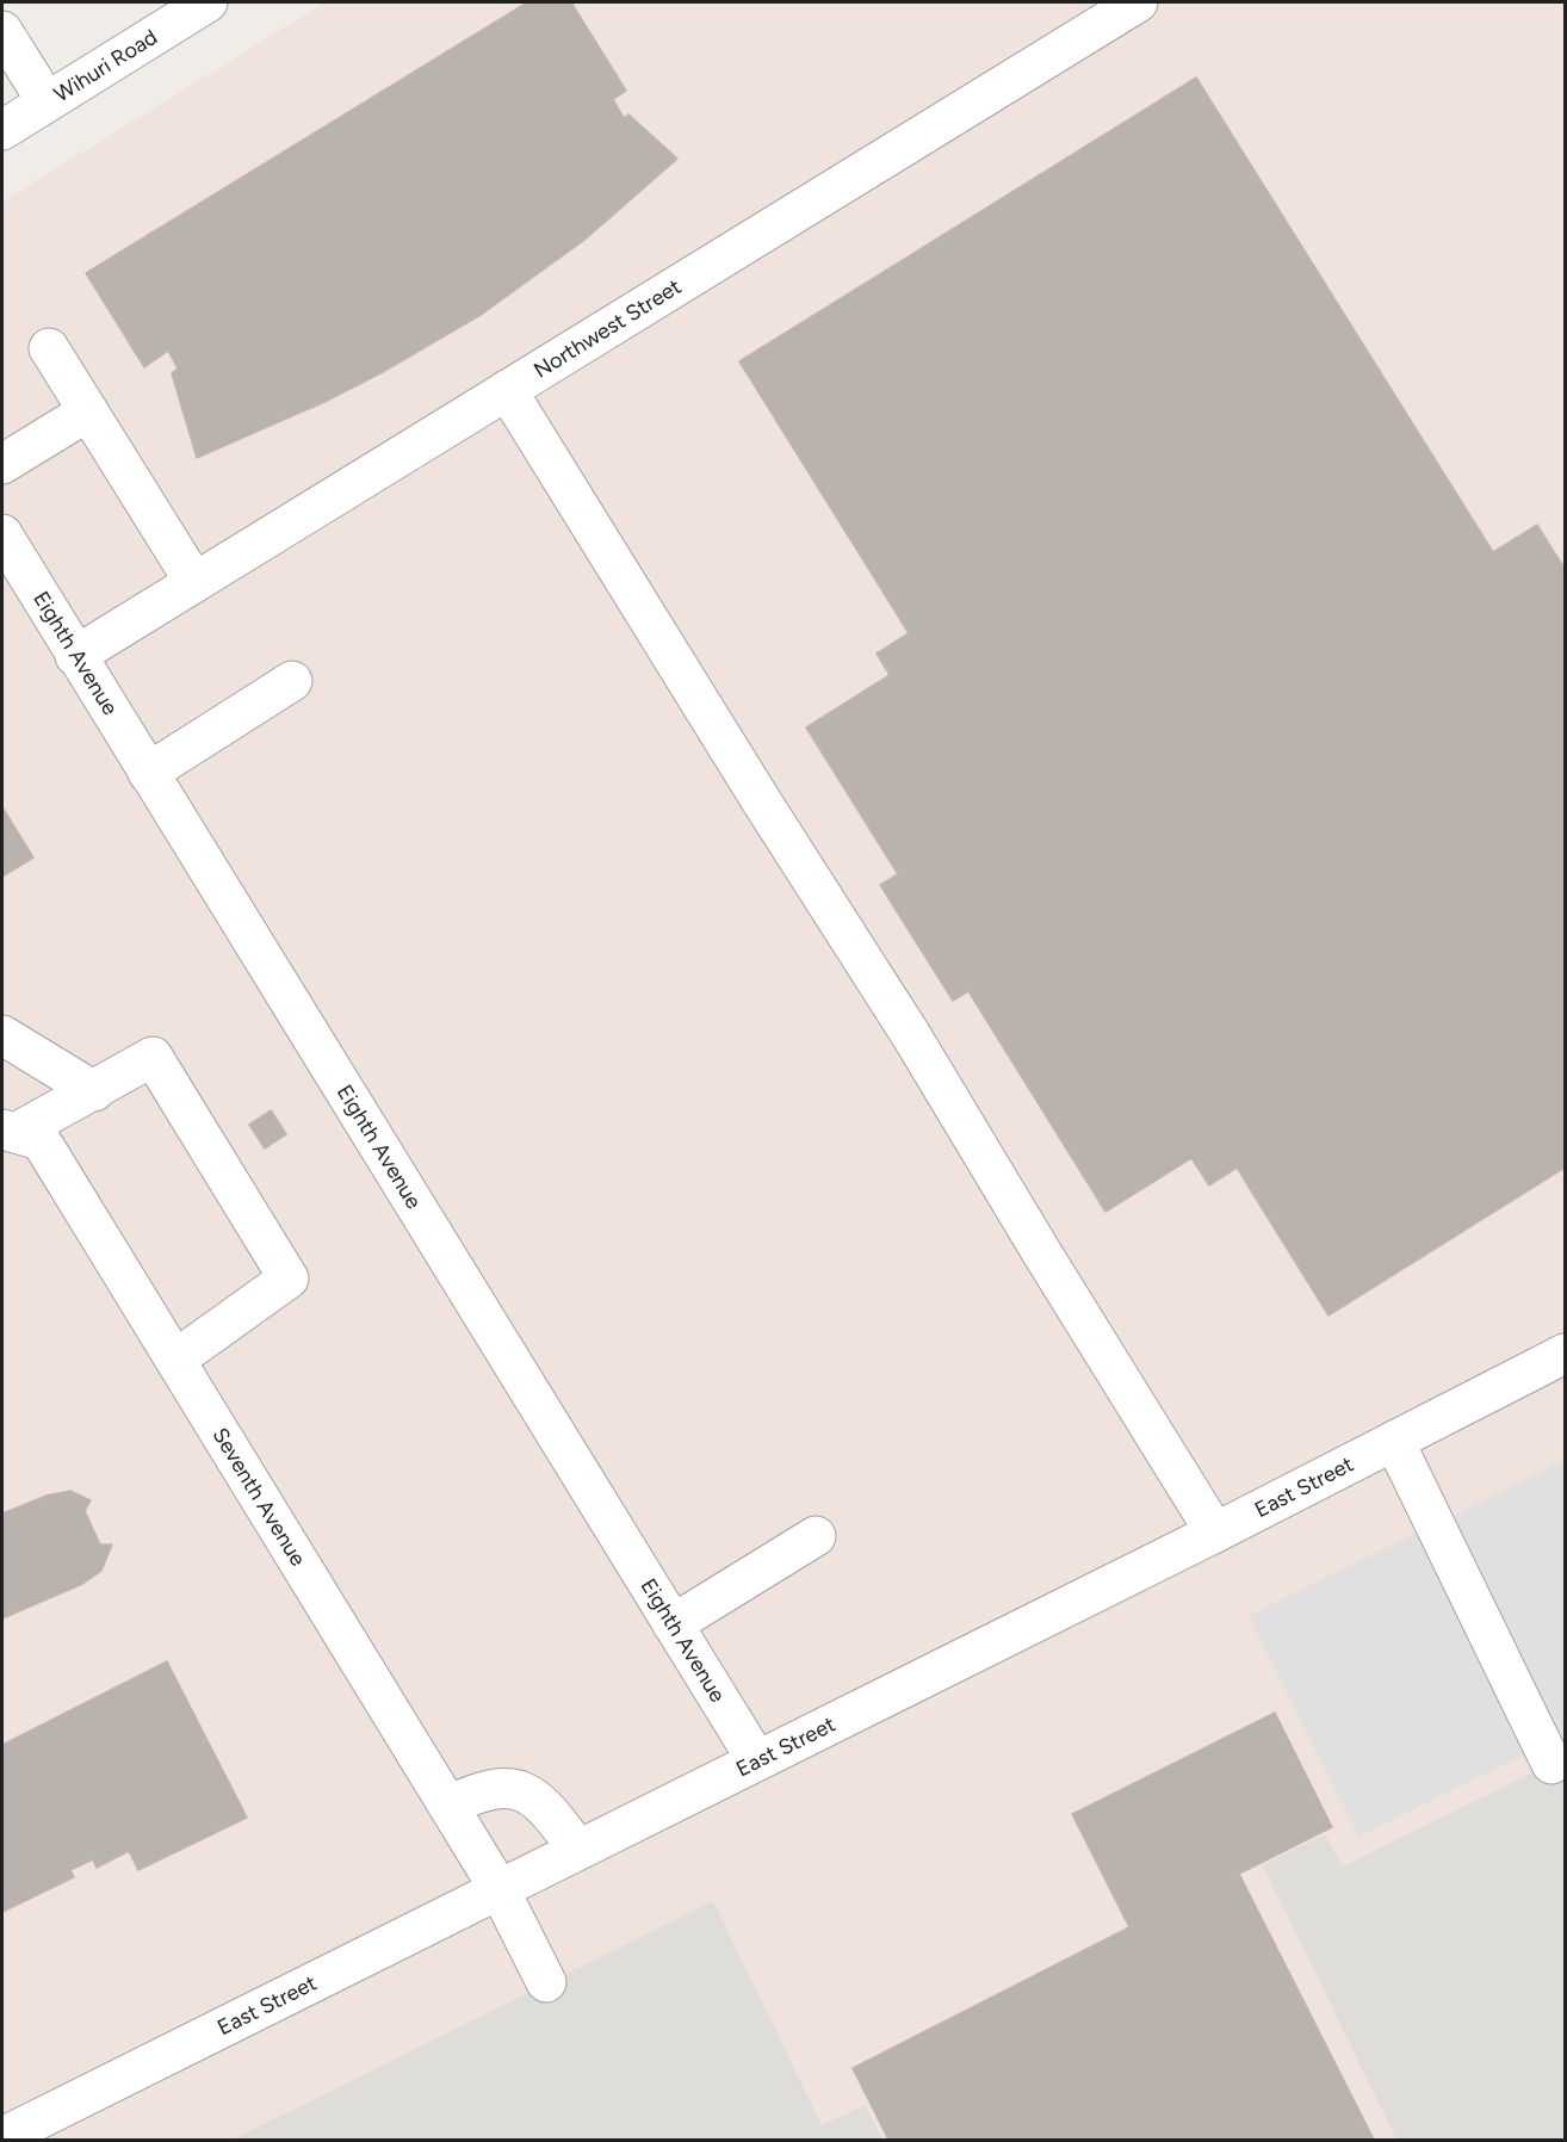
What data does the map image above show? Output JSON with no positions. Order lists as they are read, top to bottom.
{
  "streets": {
    "street": [
      "Wihuri Road",
      "Northwest Street",
      "Eighth Avenue",
      "East Street",
      "Seventh Avenue"
    ]
  },
  "crossings": [
    ["Northwest Street", "Eighth Avenue"],
    ["Eighth Avenue", "East Street"],
    ["East Street", "Seventh Avenue"]
  ]
}
